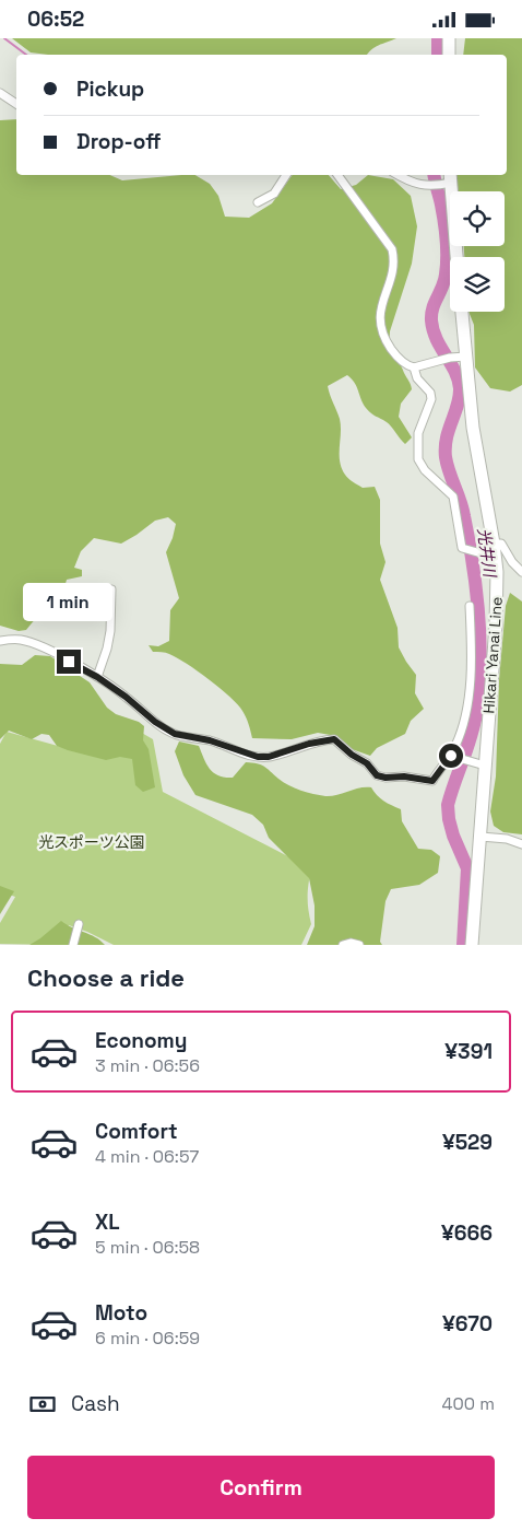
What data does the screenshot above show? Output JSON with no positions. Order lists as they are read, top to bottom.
{
  "streets": {
    "main road": ["Hikari Yanai Line"]
  },
  "water": ["光井川"],
  "parks": ["光スポーツ公園"],
  "page": {
    "status": "06:52",
    "banner": ["Pickup", "Drop-off"],
    "bubble": "1 min",
    "heading": "Choose a ride",
    "list": [
      {
        "name": "Economy",
        "note": "3 min · 06:56",
        "value": "¥391"
      },
      {
        "name": "Comfort",
        "note": "4 min · 06:57",
        "value": "¥529"
      },
      {
        "name": "XL",
        "note": "5 min · 06:58",
        "value": "¥666"
      },
      {
        "name": "Moto",
        "note": "6 min · 06:59",
        "value": "¥670"
      }
    ],
    "pay": ["Cash", "400 m"],
    "buttons": "Confirm"
  }
}
